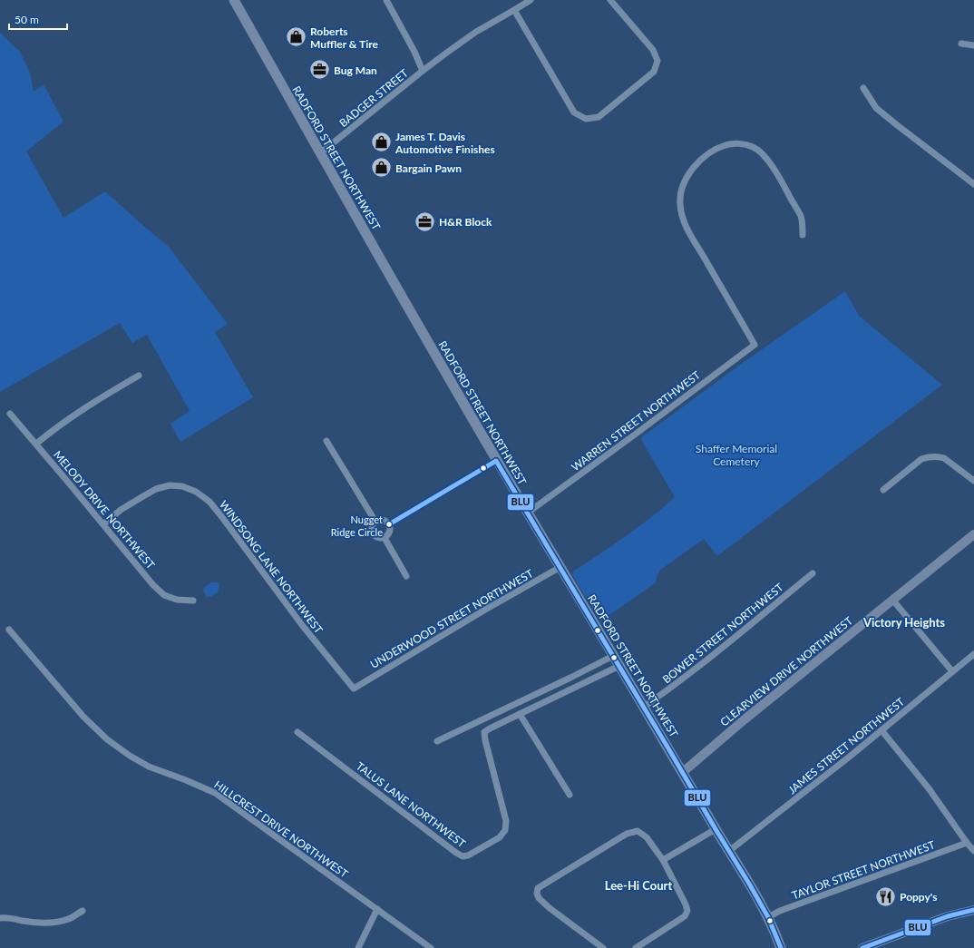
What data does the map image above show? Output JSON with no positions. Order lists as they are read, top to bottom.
{
  "streets": {
    "main road": ["RADFORD STREET NORTHWEST"],
    "street": [
      "BADGER STREET",
      "WARREN STREET NORTHWEST",
      "MELODY DRIVE NORTHWEST",
      "WINDSONG LANE NORTHWEST",
      "UNDERWOOD STREET NORTHWEST",
      "BOWER STREET NORTHWEST",
      "CLEARVIEW DRIVE NORTHWEST",
      "JAMES STREET NORTHWEST",
      "TALUS LANE NORTHWEST",
      "HILLCREST DRIVE NORTHWEST",
      "TAYLOR STREET NORTHWEST"
    ]
  },
  "crossings": [
    ["BADGER STREET", "RADFORD STREET NORTHWEST"],
    ["RADFORD STREET NORTHWEST", "WARREN STREET NORTHWEST"],
    ["RADFORD STREET NORTHWEST", "UNDERWOOD STREET NORTHWEST"],
    ["RADFORD STREET NORTHWEST", "BOWER STREET NORTHWEST"],
    ["RADFORD STREET NORTHWEST", "CLEARVIEW DRIVE NORTHWEST"],
    ["RADFORD STREET NORTHWEST", "JAMES STREET NORTHWEST"],
    ["RADFORD STREET NORTHWEST", "TALUS LANE NORTHWEST"],
    ["RADFORD STREET NORTHWEST", "TAYLOR STREET NORTHWEST"],
    ["MELODY DRIVE NORTHWEST", "WINDSONG LANE NORTHWEST"],
    ["WINDSONG LANE NORTHWEST", "UNDERWOOD STREET NORTHWEST"]
  ],
  "districts": ["Victory Heights", "Lee-Hi Court"],
  "parks": ["Shaffer Memorial Cemetery"],
  "places": {
    "shop": ["Roberts Muffler & Tire", "James T. Davis Automotive Finishes", "Bargain Pawn"],
    "office": ["Bug Man", "H&R Block"],
    "other": ["Nugget Ridge Circle"],
    "restaurant": ["Poppy's"]
  },
  "lines": ["transit line BLU"],
  "scale_bar": "50 m"
}
